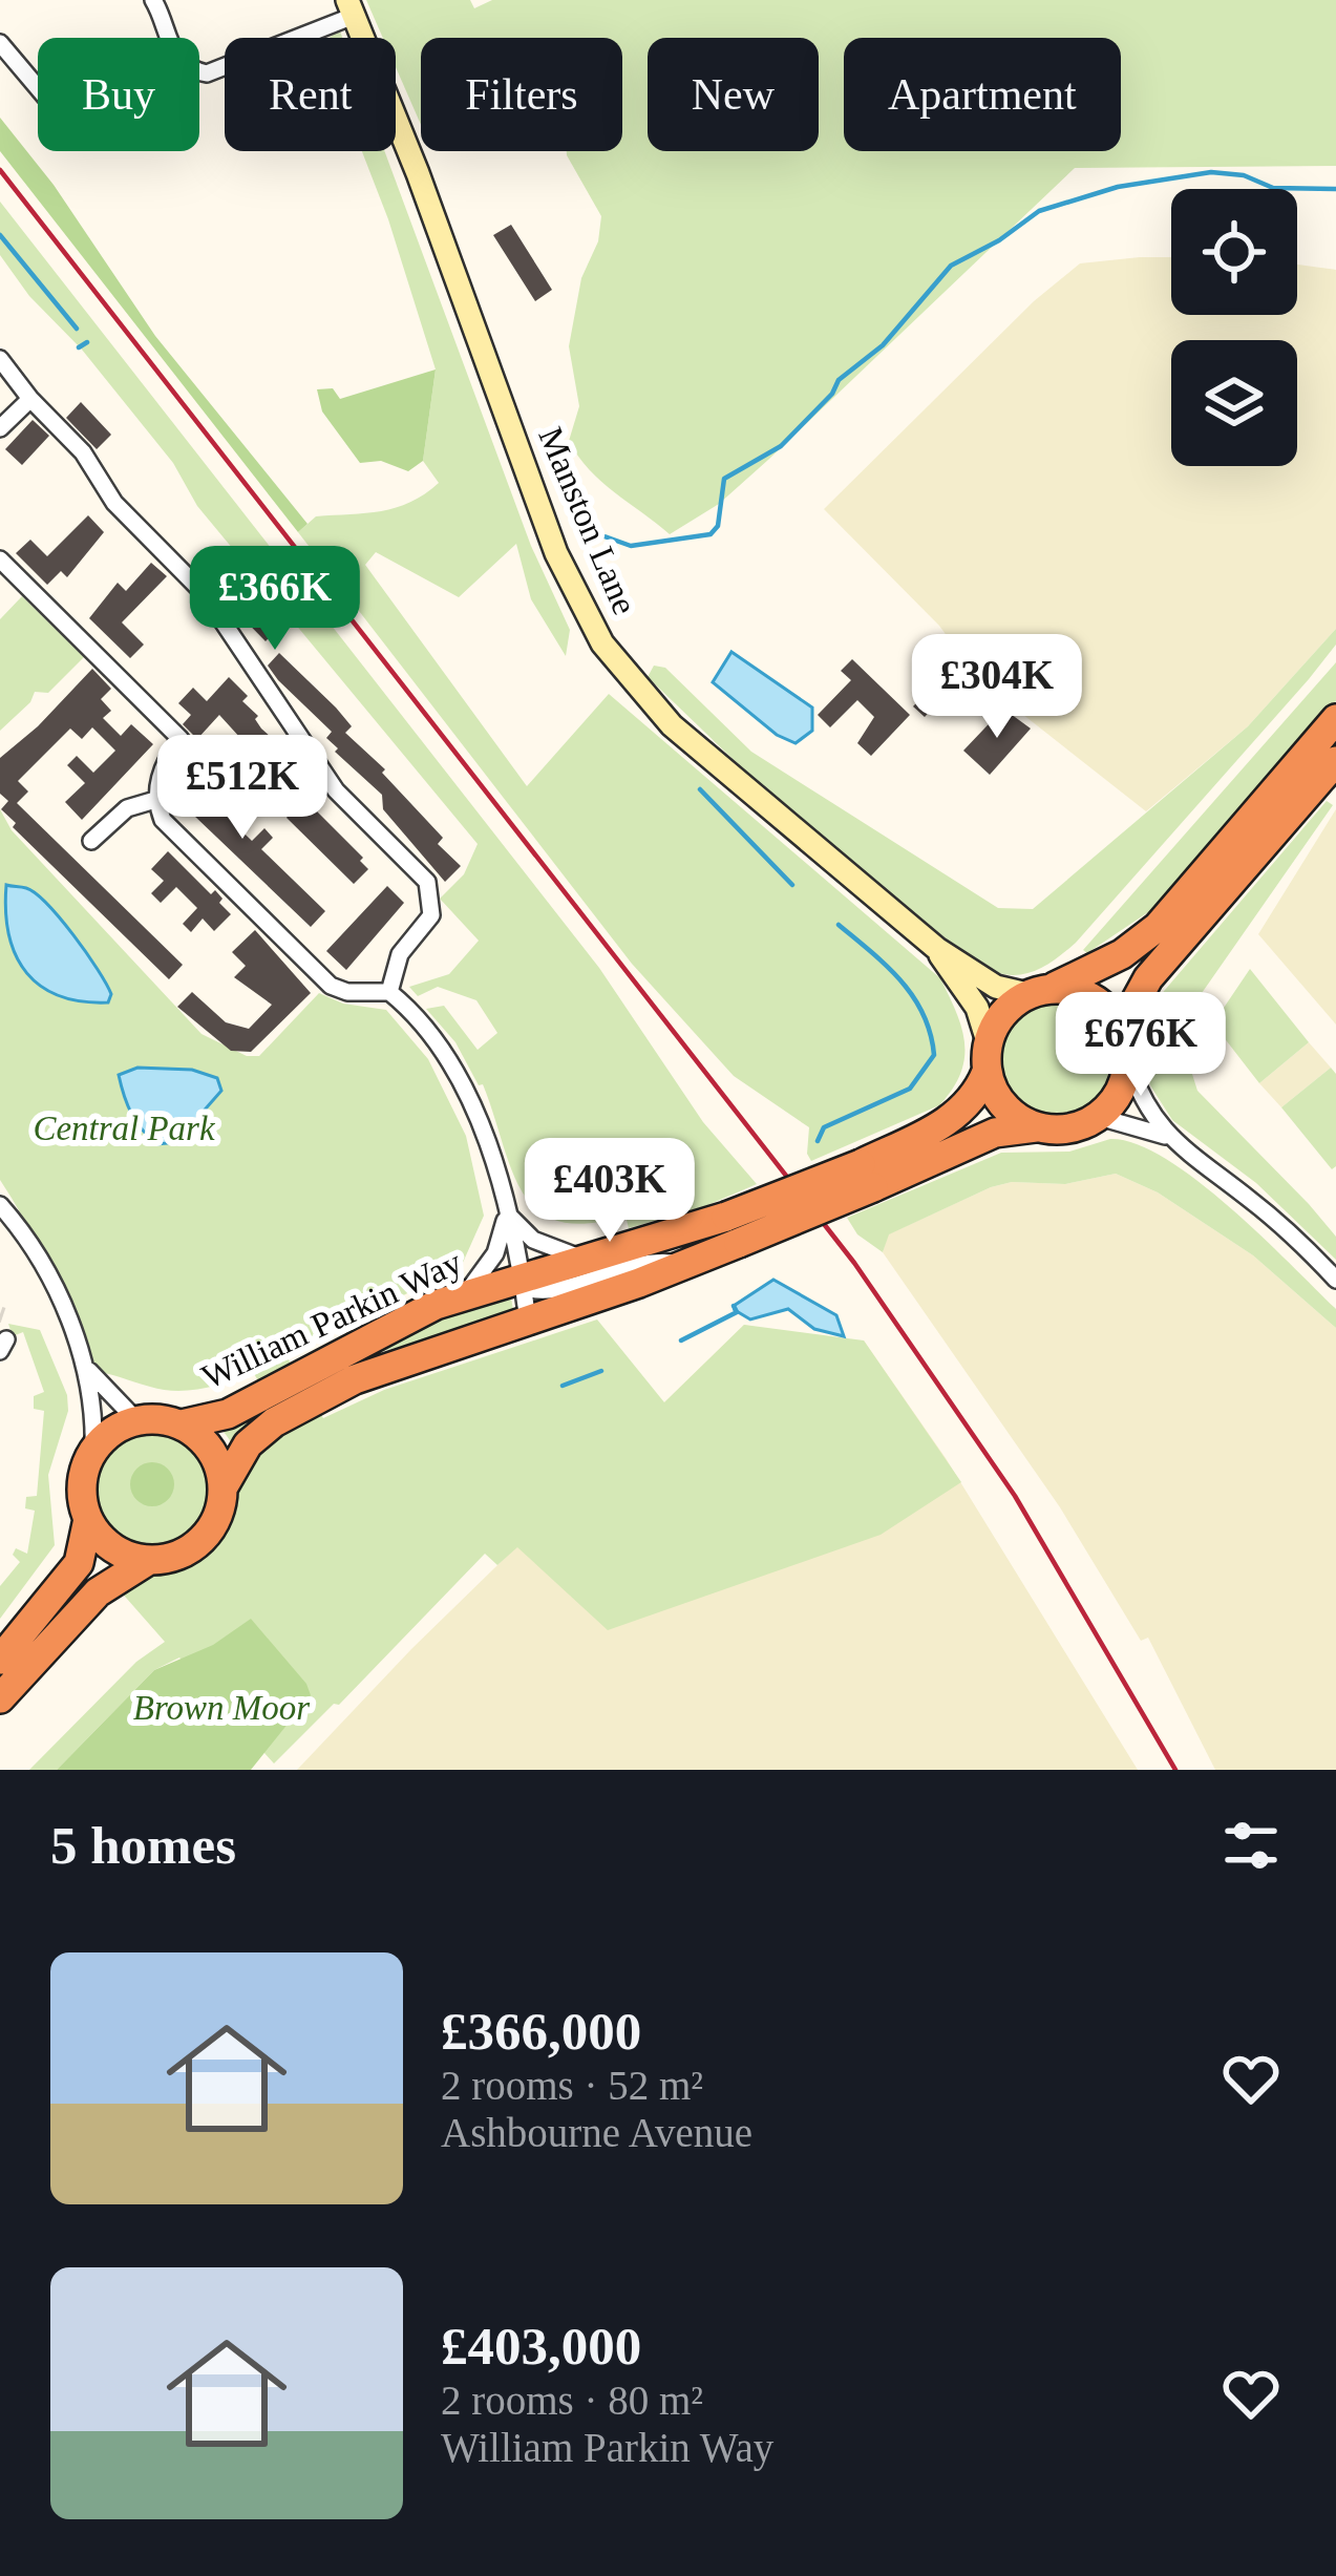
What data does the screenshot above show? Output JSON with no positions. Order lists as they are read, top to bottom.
{
  "streets": {
    "highway": ["William Parkin Way"],
    "street": ["Manston Lane"]
  },
  "crossings": [
    ["Manston Lane", "William Parkin Way"]
  ],
  "parks": ["Central Park", "Brown Moor"],
  "page": {
    "chip": [
      "Buy",
      "Rent",
      "Filters",
      "New",
      "Apartment"
    ],
    "price": [
      "£366K",
      "£304K",
      "£512K",
      "£676K",
      "£403K"
    ],
    "heading": "5 homes",
    "list": [
      {
        "name": "£366,000",
        "note": "2 rooms · 52 m² · Ashbourne Avenue"
      },
      {
        "name": "£403,000",
        "note": "2 rooms · 80 m² · William Parkin Way"
      }
    ]
  }
}
